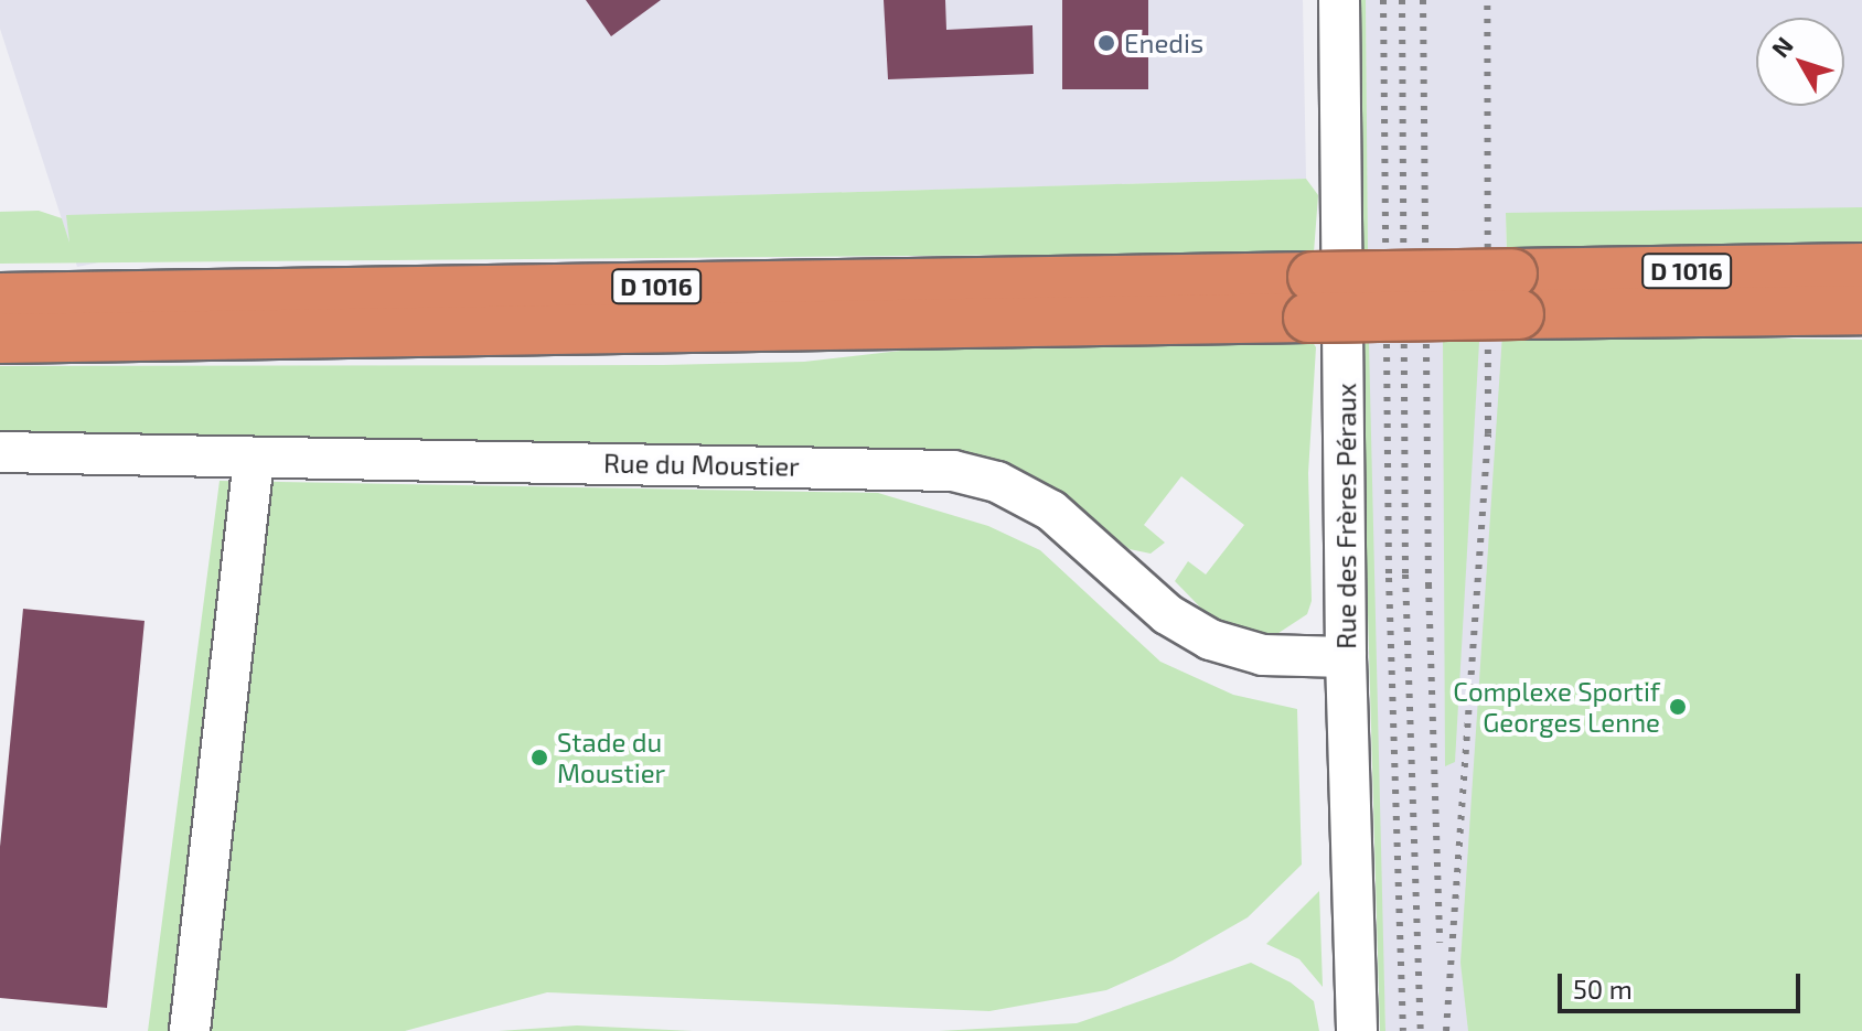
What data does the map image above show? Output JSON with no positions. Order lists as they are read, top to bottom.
{
  "streets": {
    "highway": ["D 1016"],
    "street": ["Rue du Moustier", "Rue des Frères Péraux"]
  },
  "crossings": [
    ["Rue du Moustier", "Rue des Frères Péraux"]
  ],
  "places": ["Enedis", "Complexe Sportif Georges Lenne", "Stade du Moustier"],
  "scale_bar": "50 m",
  "north": "top left"
}
